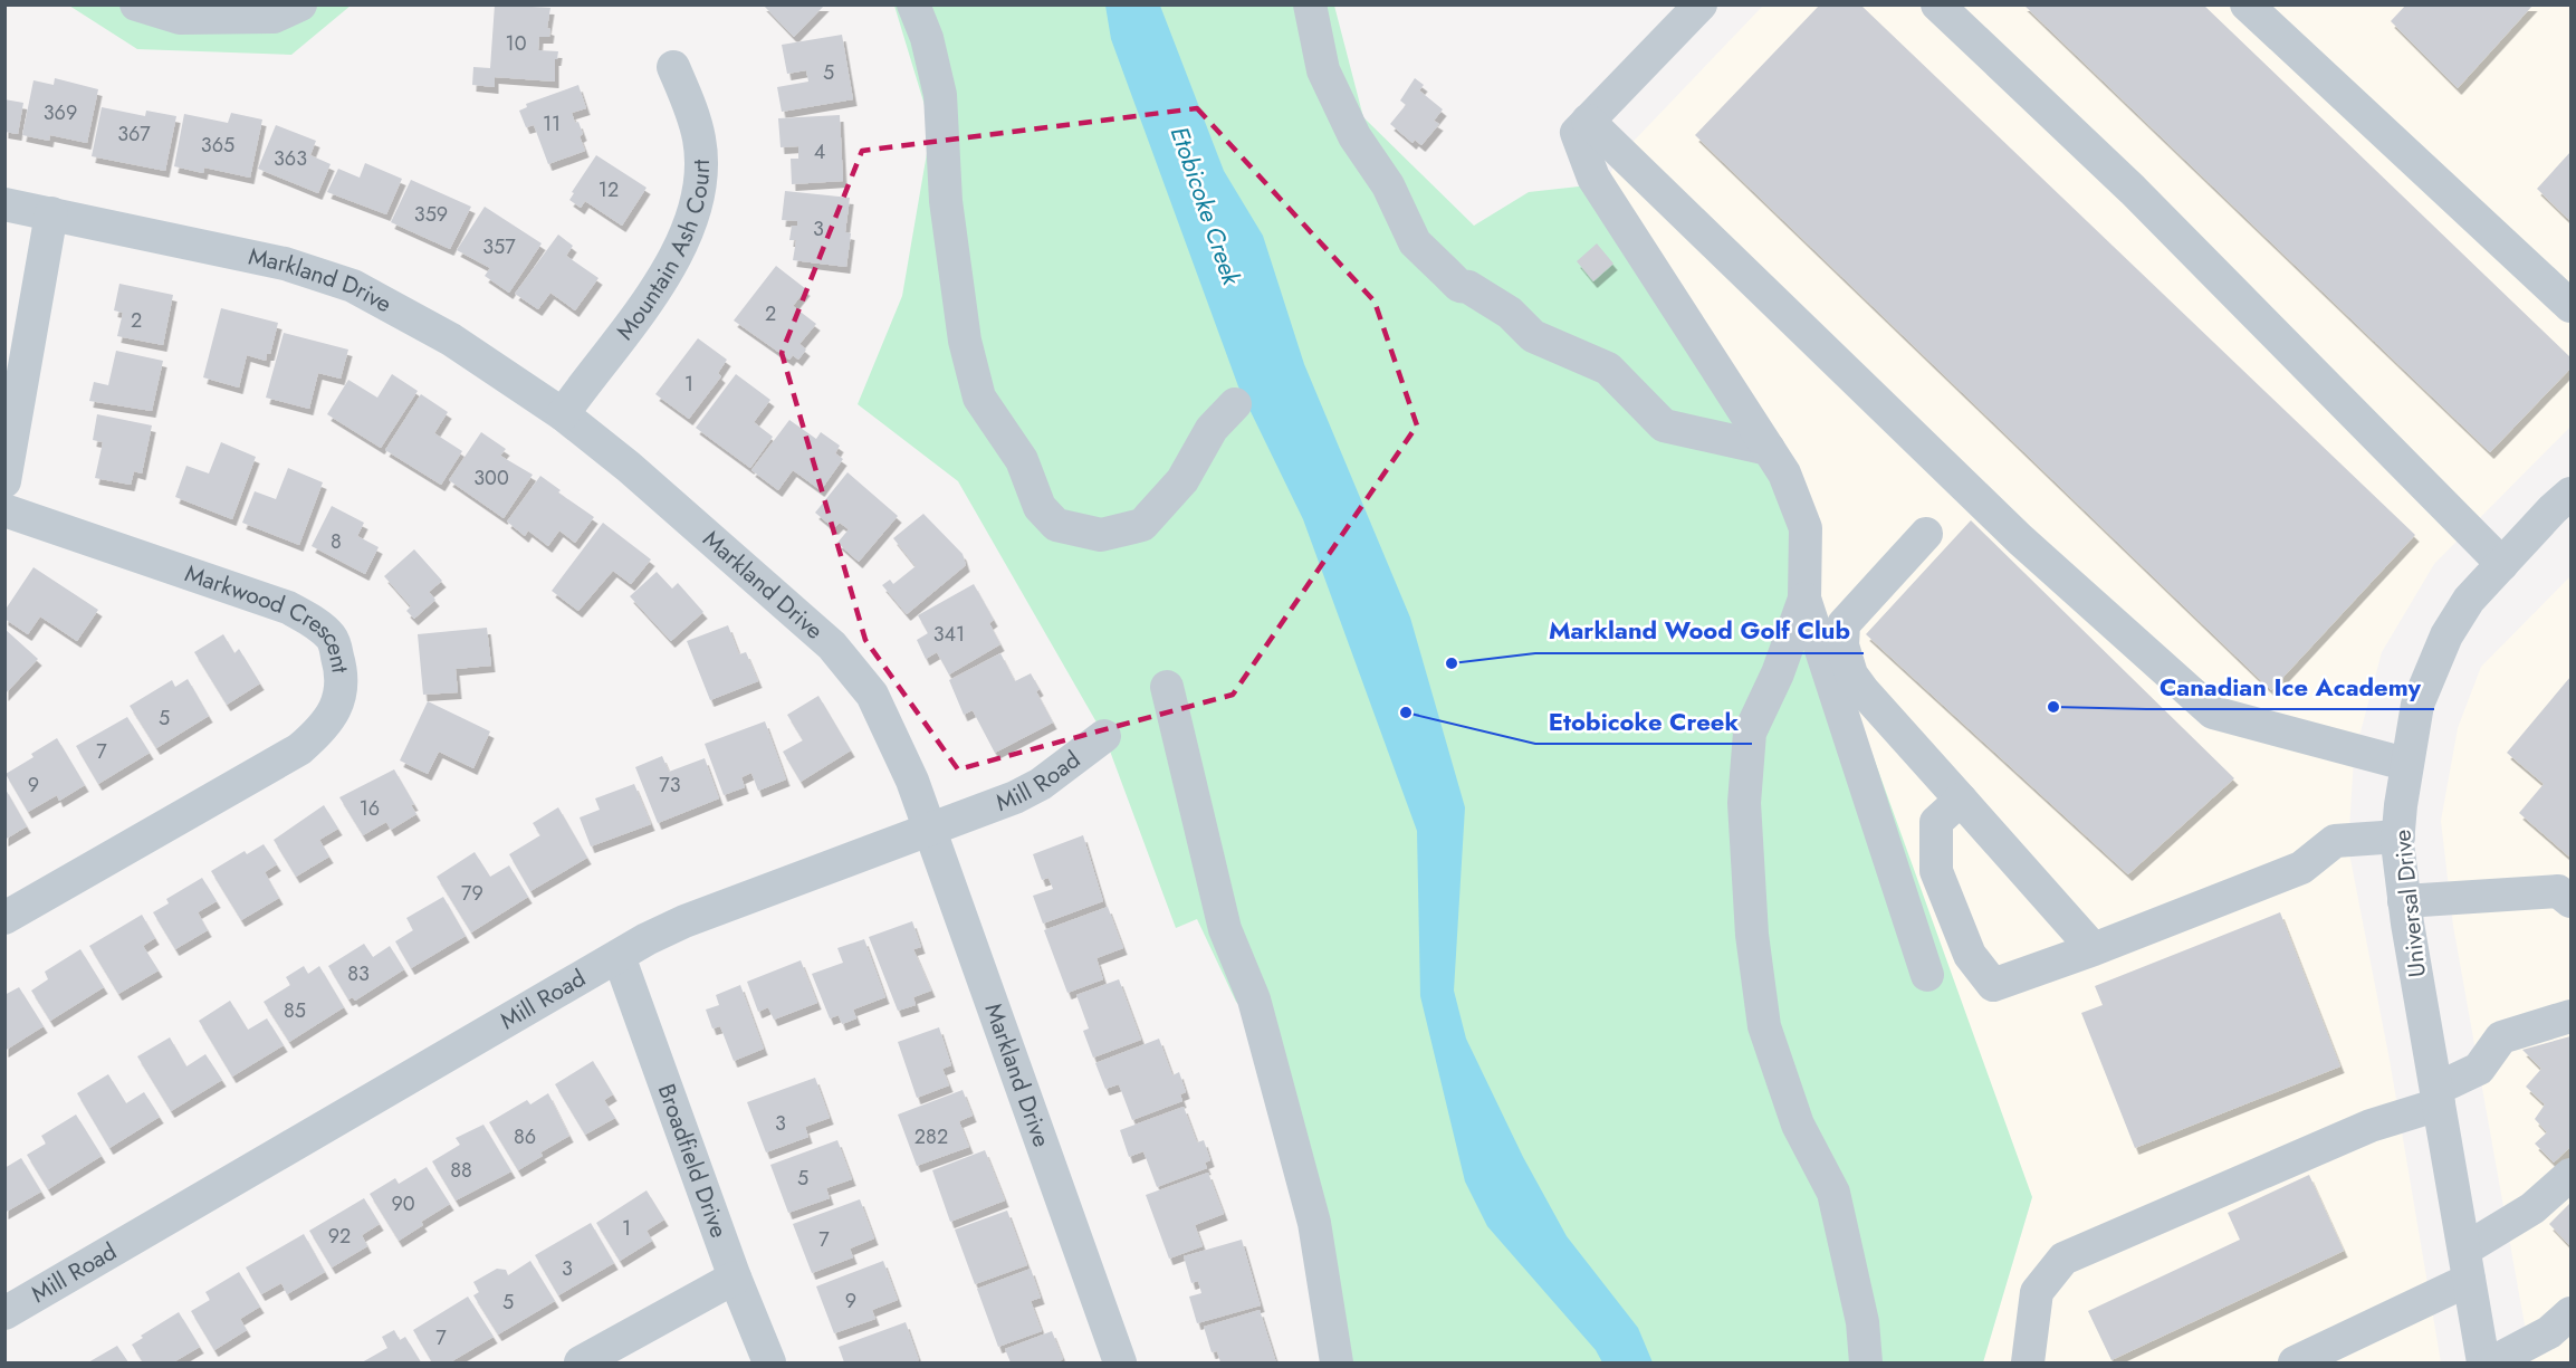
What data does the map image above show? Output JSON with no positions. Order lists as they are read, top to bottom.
{
  "streets": {
    "street": [
      "Mountain Ash Court",
      "Markland Drive",
      "Markwood Crescent",
      "Mill Road",
      "Universal Drive",
      "Broadfield Drive"
    ]
  },
  "crossings": [
    ["Mountain Ash Court", "Markland Drive"],
    ["Markland Drive", "Mill Road"],
    ["Mill Road", "Broadfield Drive"]
  ],
  "water": ["Etobicoke Creek"],
  "places": ["Markland Wood Golf Club", "Canadian Ice Academy", "Etobicoke Creek"],
  "house_numbers": [
    "10",
    "5",
    "369",
    "11",
    "367",
    "365",
    "4",
    "363",
    "12",
    "359",
    "3",
    "357",
    "2",
    "2",
    "1",
    "300",
    "8",
    "341",
    "5",
    "7",
    "9",
    "73",
    "16",
    "79",
    "83",
    "85",
    "3",
    "86",
    "282",
    "88",
    "5",
    "90",
    "1",
    "92",
    "7",
    "3",
    "9",
    "5",
    "7"
  ]
}
